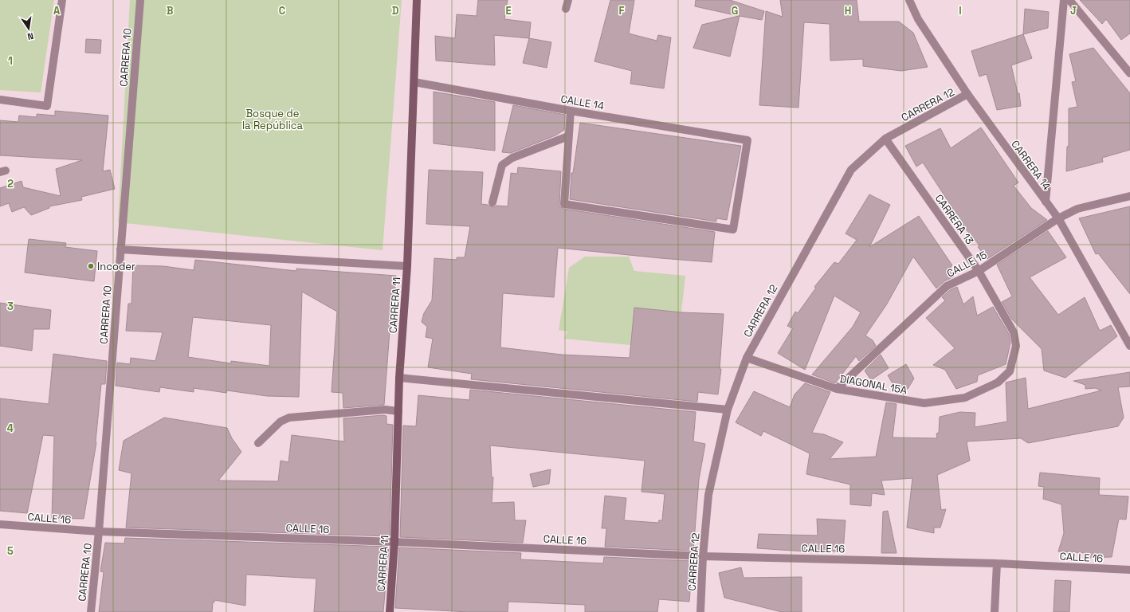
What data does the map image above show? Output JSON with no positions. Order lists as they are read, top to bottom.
{
  "streets": {
    "main road": ["CARRERA 11"],
    "street": [
      "CARRERA 10",
      "CALLE 14",
      "CARRERA 12",
      "CARRERA 14",
      "CARRERA 13",
      "CALLE 15",
      "DIAGONAL 15A",
      "CALLE 16"
    ]
  },
  "crossings": [
    ["CARRERA 10", "CALLE 16"],
    ["CALLE 14", "CARRERA 11"],
    ["CARRERA 12", "CARRERA 14"],
    ["CARRERA 12", "CARRERA 13"],
    ["CARRERA 12", "DIAGONAL 15A"],
    ["CARRERA 12", "CALLE 16"],
    ["CARRERA 14", "CALLE 15"],
    ["CARRERA 13", "CALLE 15"],
    ["CARRERA 13", "DIAGONAL 15A"],
    ["CALLE 15", "DIAGONAL 15A"],
    ["CARRERA 11", "CALLE 16"]
  ],
  "parks": ["Bosque de la República"],
  "places": ["Incoder"],
  "north": "bottom",
  "grid": {
    "columns": [
      "A",
      "B",
      "C",
      "D",
      "E",
      "F",
      "G",
      "H",
      "I",
      "J"
    ],
    "rows": [
      "1",
      "2",
      "3",
      "4",
      "5"
    ]
  }
}
